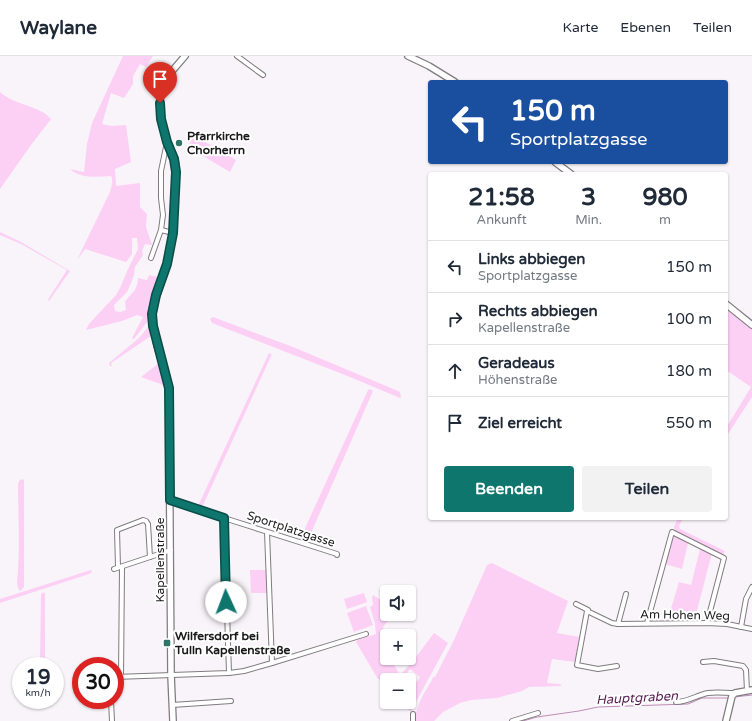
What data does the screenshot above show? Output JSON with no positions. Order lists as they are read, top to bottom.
{
  "streets": {
    "street": ["Sportplatzgasse", "Kapellenstraße", "Am Hohen Weg"]
  },
  "crossings": [
    ["Sportplatzgasse", "Kapellenstraße"]
  ],
  "water": ["Hauptgraben"],
  "places": {
    "other": ["Pfarrkirche Chorherrn"],
    "transit": ["Wilfersdorf bei Tulln Kapellenstraße"]
  },
  "page": {
    "header": "Waylane",
    "nav": ["Karte", "Ebenen", "Teilen"],
    "turn": ["150 m", "Sportplatzgasse"],
    "eta": [
      "21:58",
      "Ankunft",
      "3",
      "Min.",
      "980",
      "m"
    ],
    "list": [
      {
        "name": "Links abbiegen",
        "note": "Sportplatzgasse",
        "value": "150 m"
      },
      {
        "name": "Rechts abbiegen",
        "note": "Kapellenstraße",
        "value": "100 m"
      },
      {
        "name": "Geradeaus",
        "note": "Höhenstraße",
        "value": "180 m"
      },
      {
        "name": "Ziel erreicht",
        "value": "550 m"
      }
    ],
    "buttons": ["Beenden", "Teilen"],
    "map_buttons": ["+", "−"],
    "speed": "19 km/h",
    "limit": "30"
  }
}
